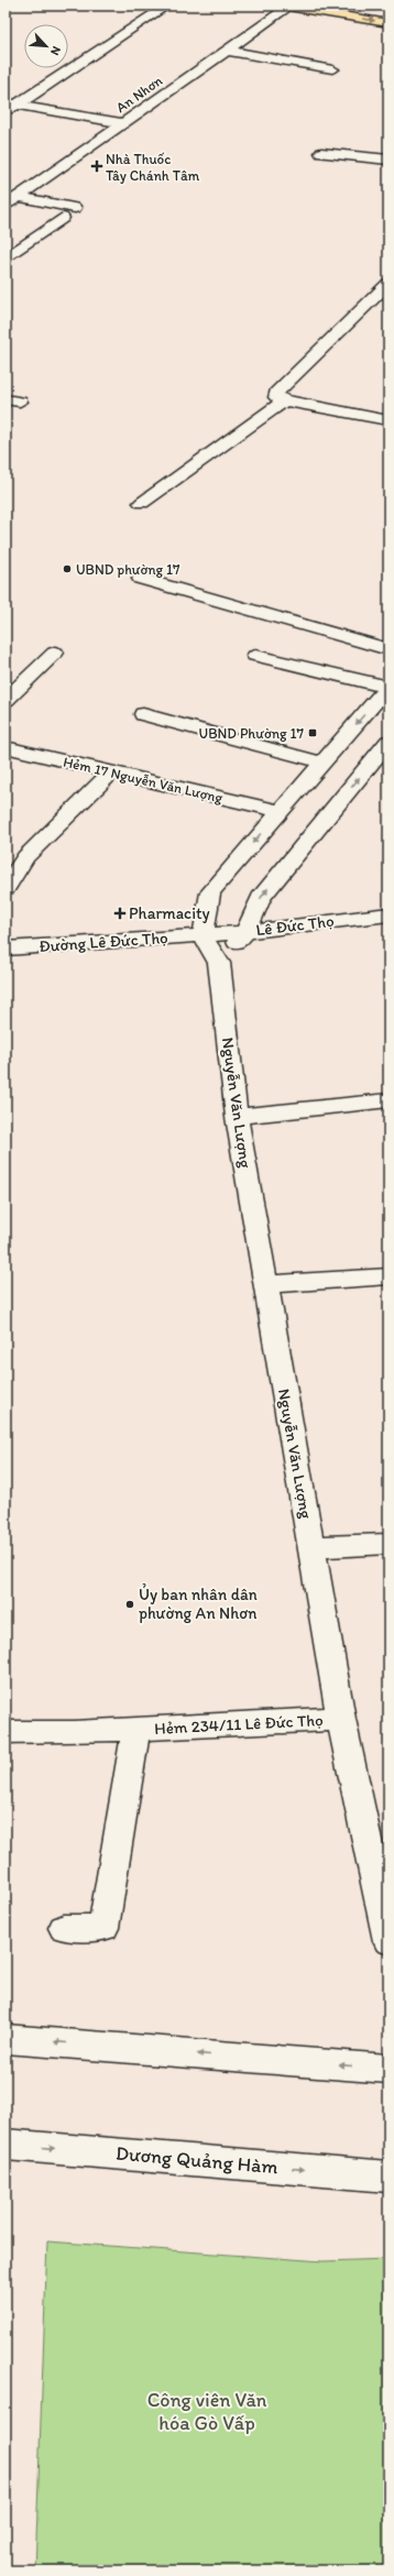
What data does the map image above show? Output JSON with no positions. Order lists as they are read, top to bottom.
{
  "streets": {
    "street": [
      "An Nhơn",
      "Hẻm 17 Nguyễn Văn Lượng",
      "Lê Đức Thọ",
      "Đường Lê Đức Thọ",
      "Nguyễn Văn Lượng",
      "Hẻm 234/11 Lê Đức Thọ",
      "Dương Quảng Hàm"
    ]
  },
  "crossings": [
    ["Lê Đức Thọ", "Đường Lê Đức Thọ"],
    ["Lê Đức Thọ", "Nguyễn Văn Lượng"],
    ["Đường Lê Đức Thọ", "Nguyễn Văn Lượng"],
    ["Nguyễn Văn Lượng", "Hẻm 234/11 Lê Đức Thọ"]
  ],
  "parks": ["Công viên Văn hóa Gò Vấp"],
  "places": {
    "health": ["Nhà Thuốc Tây Chánh Tâm", "Pharmacity"],
    "other": ["UBND phường 17", "Ủy ban nhân dân phường An Nhơn"],
    "transit": ["UBND Phường 17"]
  },
  "north": "bottom right"
}
